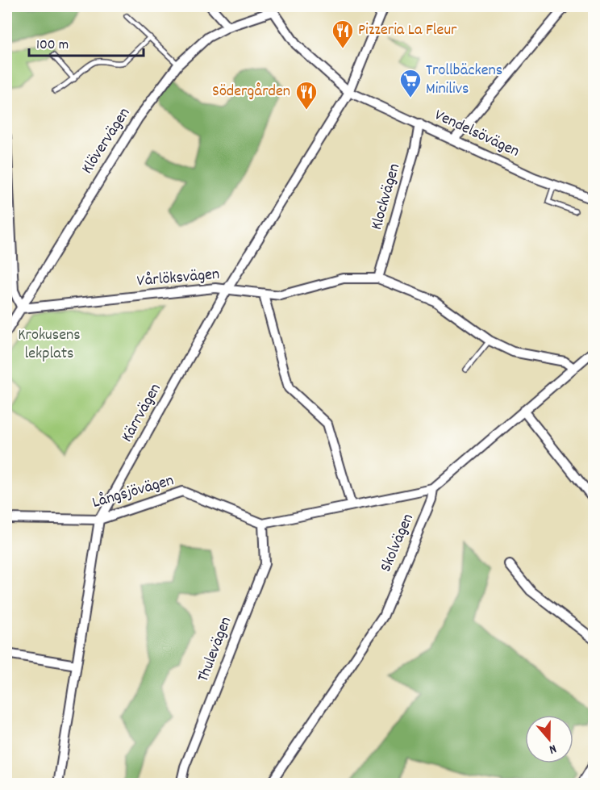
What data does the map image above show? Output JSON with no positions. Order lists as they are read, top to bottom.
{
  "streets": {
    "street": [
      "Vendelsövägen",
      "Klövervägen",
      "Klockvägen",
      "Vårlöksvägen",
      "Kärrvägen",
      "Långsjövägen",
      "Skolvägen",
      "Thulevägen"
    ]
  },
  "crossings": [
    ["Vendelsövägen", "Klövervägen"],
    ["Vendelsövägen", "Klockvägen"],
    ["Vendelsövägen", "Kärrvägen"],
    ["Klövervägen", "Vårlöksvägen"],
    ["Klockvägen", "Vårlöksvägen"],
    ["Vårlöksvägen", "Kärrvägen"],
    ["Kärrvägen", "Långsjövägen"],
    ["Långsjövägen", "Thulevägen"]
  ],
  "parks": ["Krokusens lekplats"],
  "places": {
    "restaurant": ["Pizzeria La Fleur", "Södergården"],
    "supermarket": ["Trollbäckens Minilivs"]
  },
  "scale_bar": "100 m",
  "north": "bottom"
}
